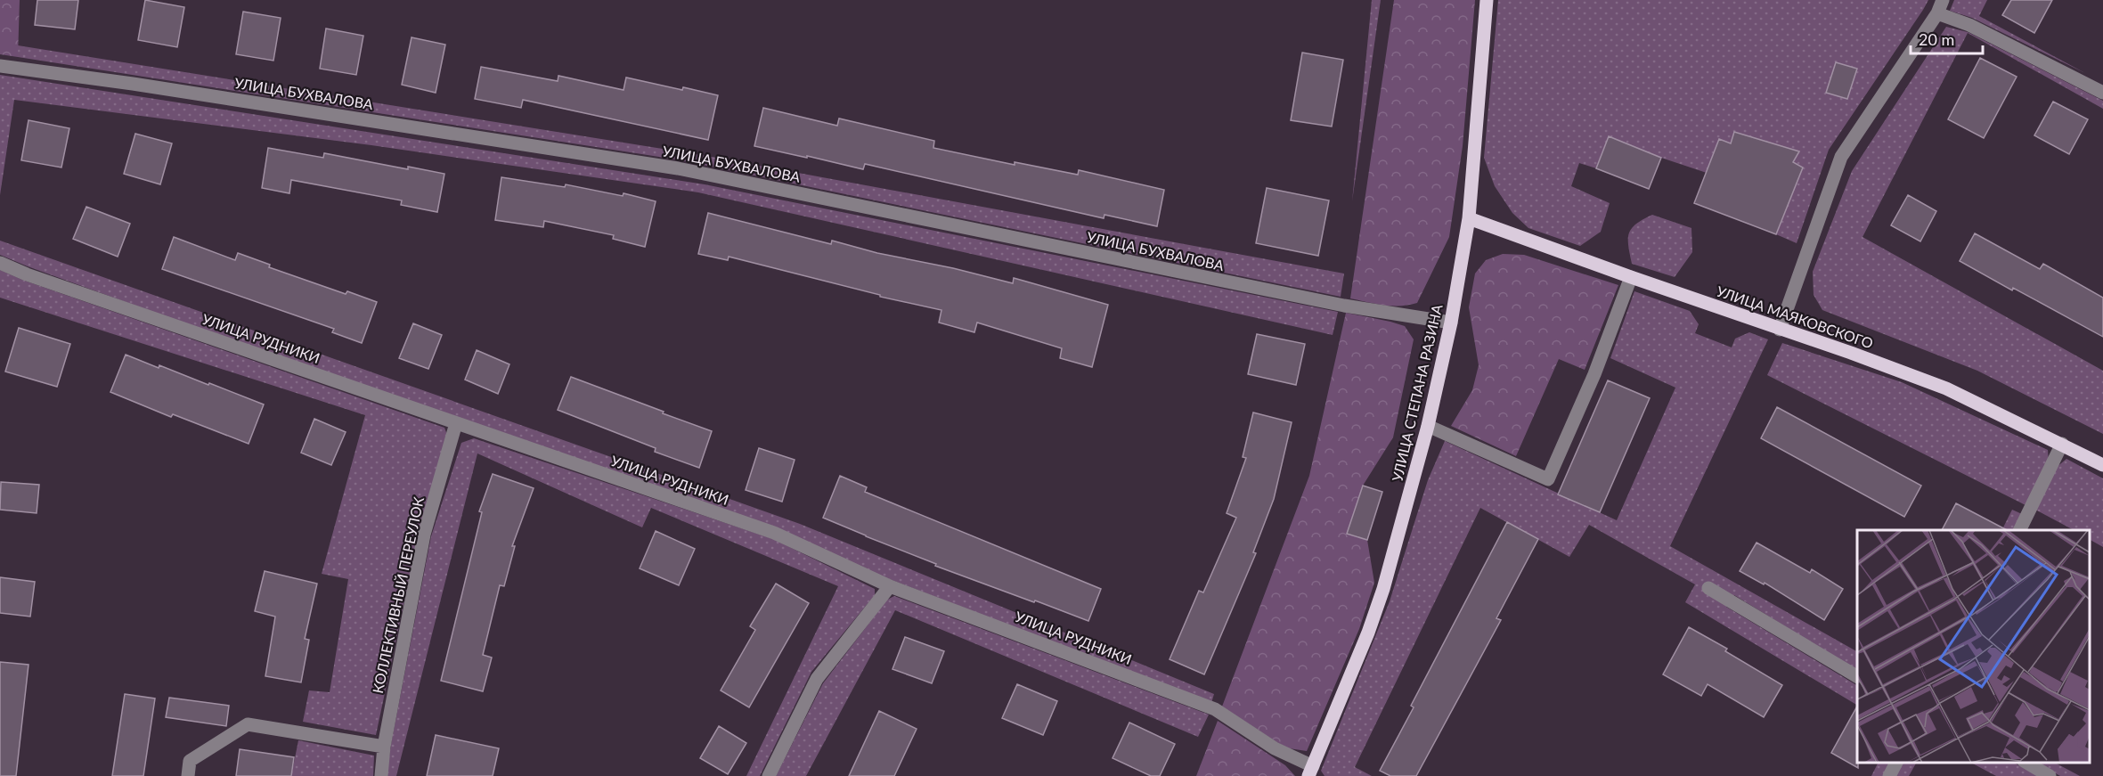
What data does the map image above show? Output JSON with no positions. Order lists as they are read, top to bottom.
{
  "streets": {
    "main road": ["УЛИЦА МАЯКОВСКОГО", "УЛИЦА СТЕПАНА РАЗИНА"],
    "street": ["УЛИЦА БУХВАЛОВА", "УЛИЦА РУДНИКИ", "КОЛЛЕКТИВНЫЙ ПЕРЕУЛОК"]
  },
  "crossings": [
    ["УЛИЦА БУХВАЛОВА", "УЛИЦА СТЕПАНА РАЗИНА"],
    ["УЛИЦА МАЯКОВСКОГО", "УЛИЦА СТЕПАНА РАЗИНА"],
    ["УЛИЦА РУДНИКИ", "УЛИЦА СТЕПАНА РАЗИНА"],
    ["УЛИЦА РУДНИКИ", "КОЛЛЕКТИВНЫЙ ПЕРЕУЛОК"]
  ],
  "scale_bar": "20 m"
}
